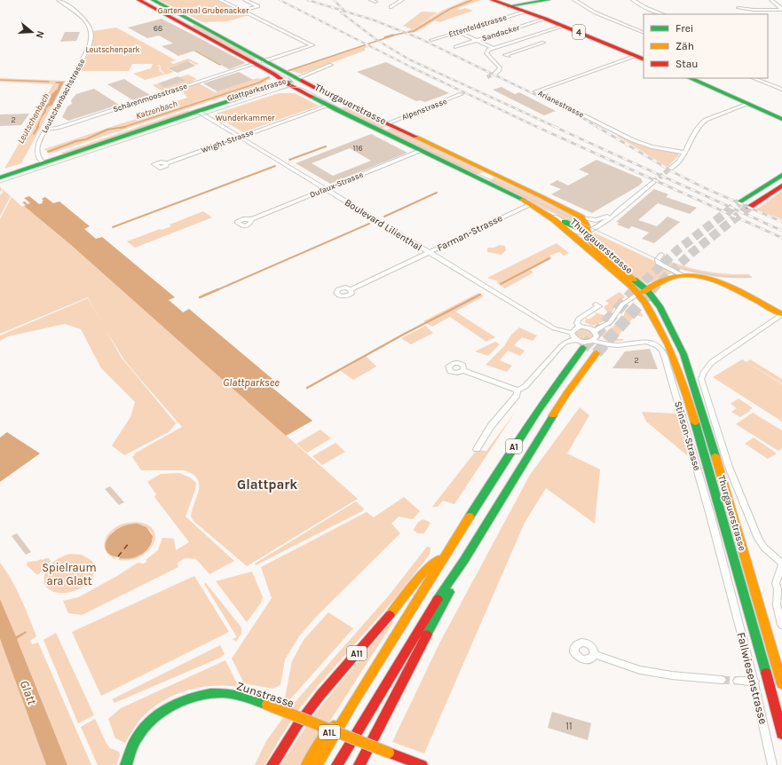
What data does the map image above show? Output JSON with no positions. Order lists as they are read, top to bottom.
{
  "streets": {
    "main road": [
      "4",
      "Glattparkstrasse",
      "Thurgauerstrasse",
      "A1",
      "A11",
      "Zunstrasse",
      "A1L"
    ],
    "street": [
      "Ettenfeldstrasse",
      "Sandacker",
      "Leutschenbachstrasse",
      "Schärenmoosstrasse",
      "Arianestrasse",
      "Alpenstrasse",
      "Wright-Strasse",
      "Dufaux-Strasse",
      "Boulevard Lilienthal",
      "Farman-Strasse",
      "Stinson-Strasse",
      "Fallwiesenstrasse"
    ]
  },
  "crossings": [
    ["Ettenfeldstrasse", "4"],
    ["4", "Sandacker"],
    ["4", "Arianestrasse"],
    ["Glattparkstrasse", "Leutschenbachstrasse"],
    ["Glattparkstrasse", "Thurgauerstrasse"],
    ["Glattparkstrasse", "Boulevard Lilienthal"],
    ["Leutschenbachstrasse", "Schärenmoosstrasse"],
    ["Schärenmoosstrasse", "Thurgauerstrasse"],
    ["Thurgauerstrasse", "Alpenstrasse"],
    ["Thurgauerstrasse", "Wright-Strasse"],
    ["Thurgauerstrasse", "Dufaux-Strasse"],
    ["Thurgauerstrasse", "Farman-Strasse"],
    ["Wright-Strasse", "Boulevard Lilienthal"],
    ["Dufaux-Strasse", "Boulevard Lilienthal"],
    ["Boulevard Lilienthal", "Farman-Strasse"],
    ["Boulevard Lilienthal", "Stinson-Strasse"],
    ["Stinson-Strasse", "Fallwiesenstrasse"],
    ["A1", "A11"],
    ["A1", "A1L"]
  ],
  "districts": ["Glattpark"],
  "water": [
    "Katzenbach",
    "Leutschenbach",
    "Glattparksee",
    "Glatt"
  ],
  "parks": [
    "Gartenareal Grubenacker",
    "Leutschenpark",
    "Wunderkammer",
    "Spielraum ara Glatt"
  ],
  "house_numbers": [
    "68",
    "2",
    "116",
    "2",
    "11"
  ],
  "legend": ["Frei", "Zäh", "Stau"],
  "north": "right"
}
